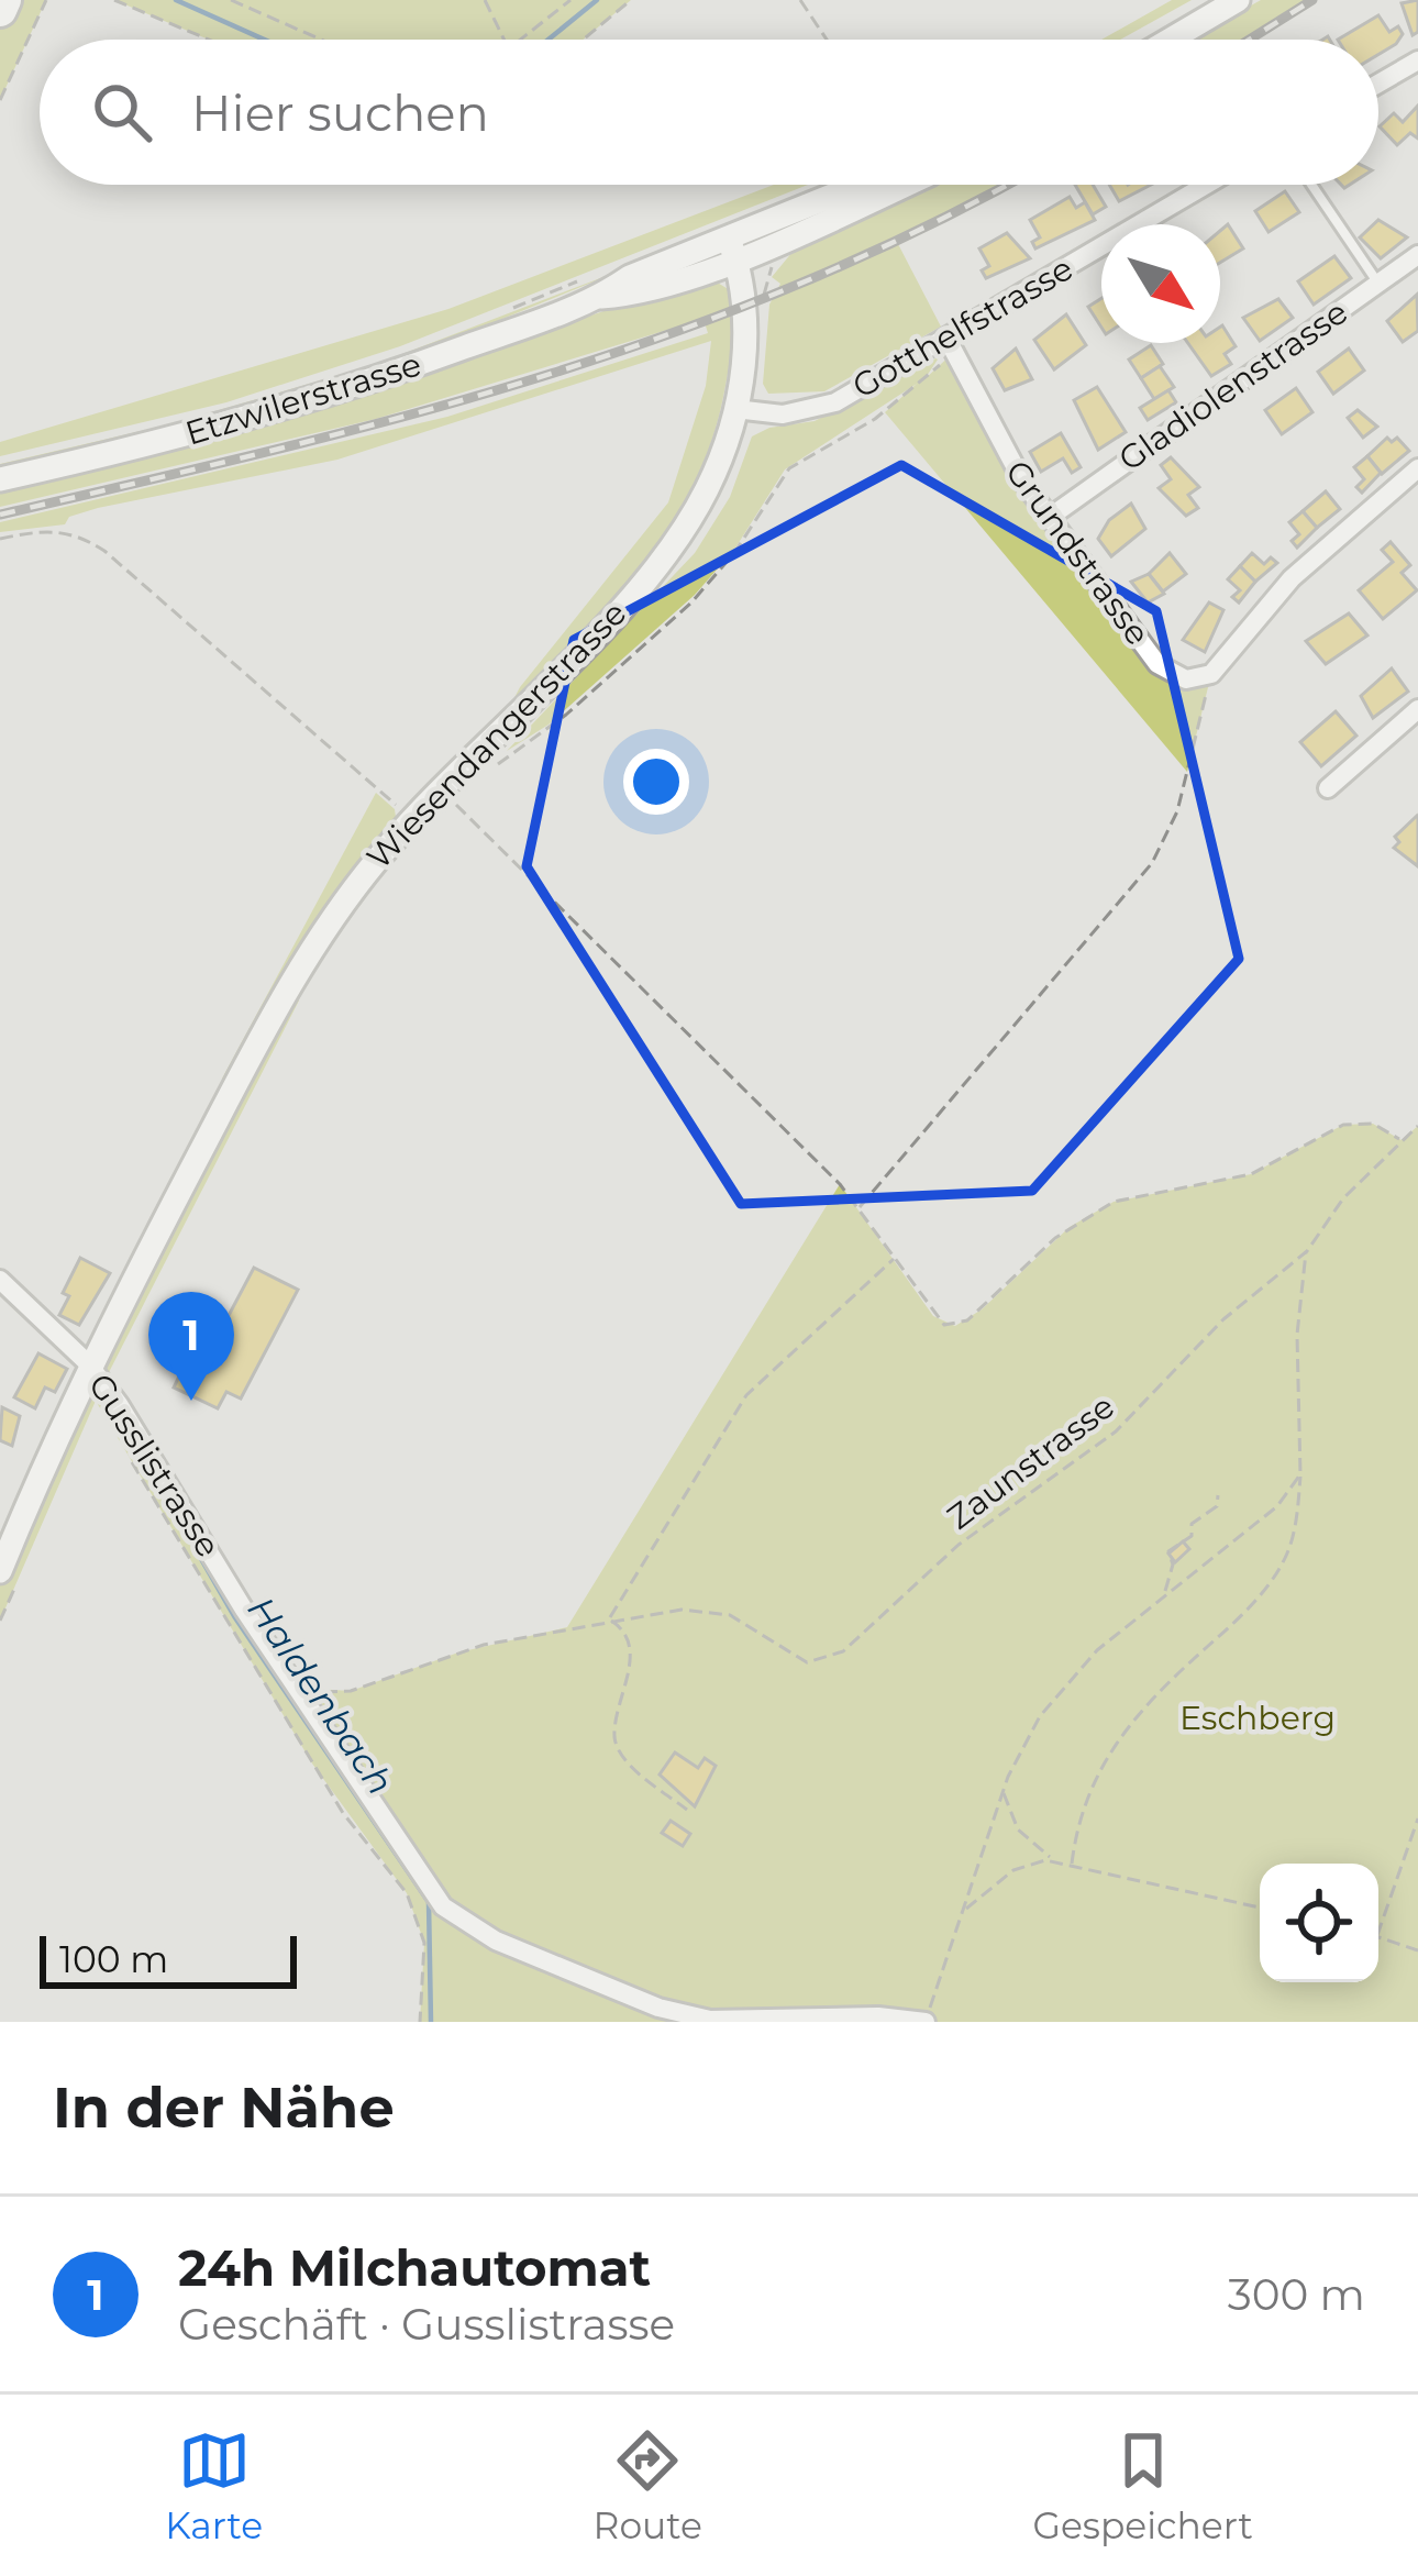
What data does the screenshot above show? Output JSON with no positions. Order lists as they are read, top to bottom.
{
  "streets": {
    "main road": ["Etzwilerstrasse", "Wiesendangerstrasse"],
    "street": [
      "Gotthelfstrasse",
      "Gladiolenstrasse",
      "Grundstrasse",
      "Gusslistrasse"
    ],
    "path": ["Zaunstrasse"]
  },
  "crossings": [
    ["Gotthelfstrasse", "Grundstrasse"],
    ["Gotthelfstrasse", "Wiesendangerstrasse"],
    ["Gladiolenstrasse", "Grundstrasse"],
    ["Etzwilerstrasse", "Wiesendangerstrasse"],
    ["Wiesendangerstrasse", "Gusslistrasse"],
    ["Zaunstrasse", "Gusslistrasse"]
  ],
  "water": ["Haldenbach"],
  "parks": ["Eschberg"],
  "scale_bar": "100 m",
  "north": "bottom right",
  "page": {
    "search": "Hier suchen",
    "pins": "1",
    "scale": "100 m",
    "heading": "In der Nähe",
    "list": [
      {
        "mark": "1",
        "name": "24h Milchautomat",
        "note": "Geschäft · Gusslistrasse",
        "value": "300 m"
      }
    ],
    "nav": ["Karte", "Route", "Gespeichert"]
  }
}
